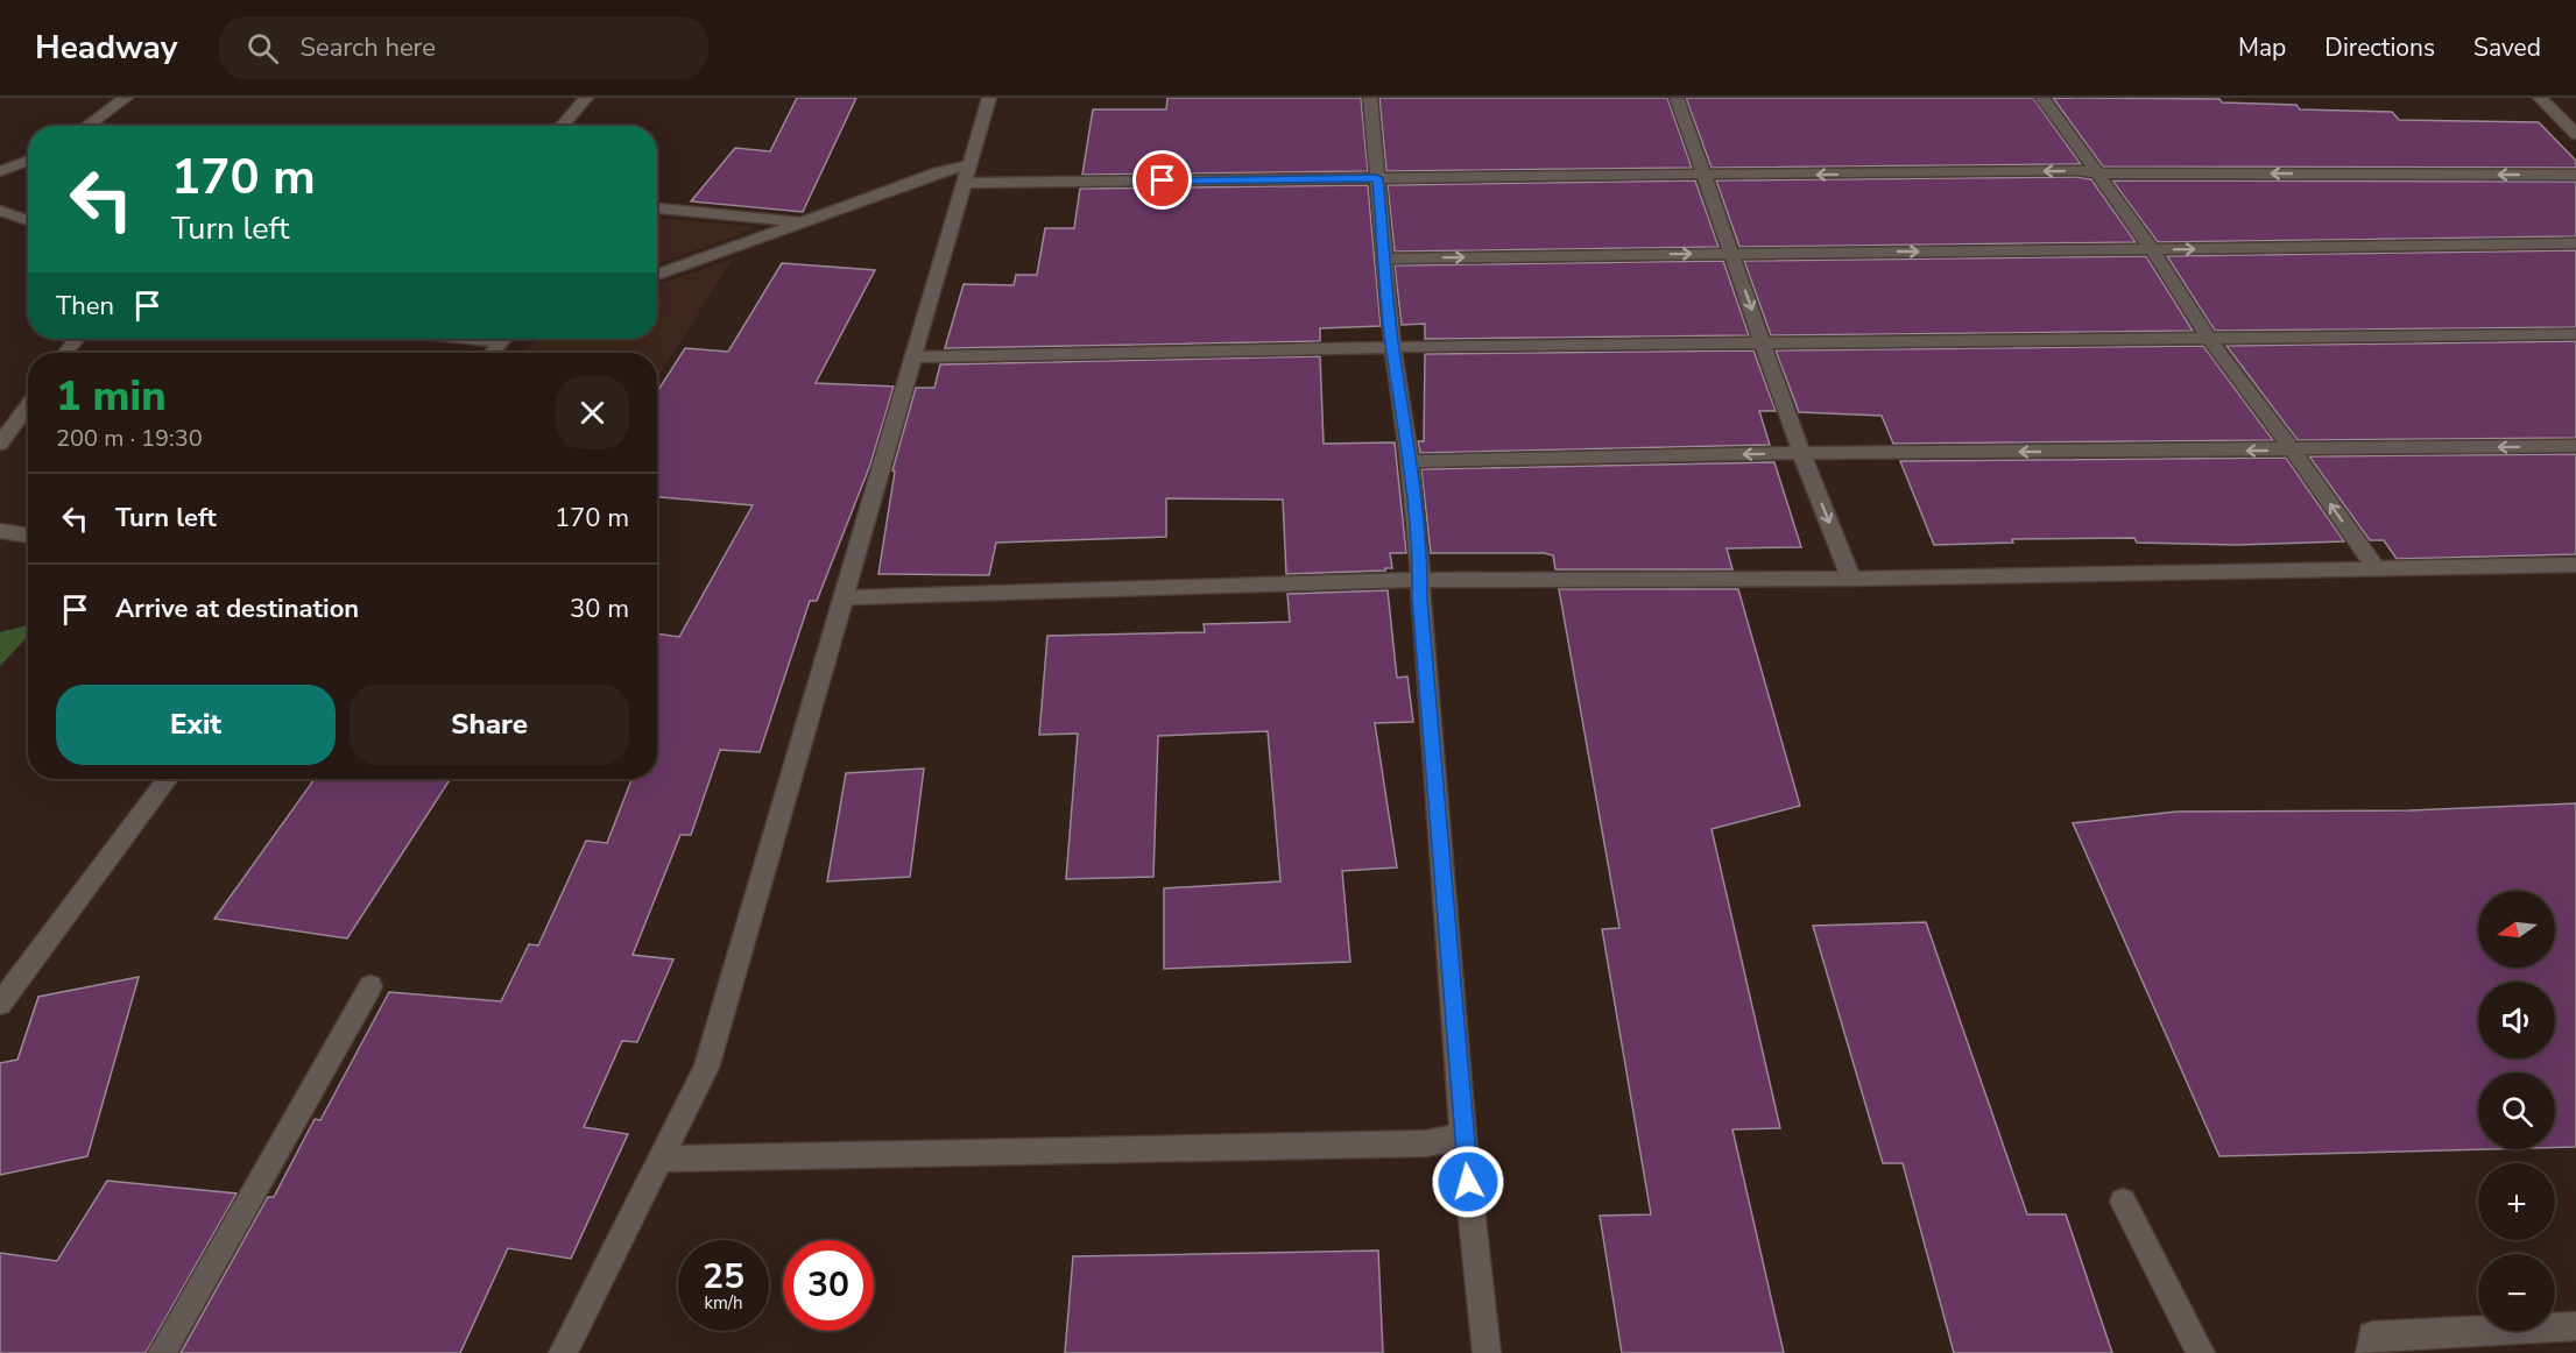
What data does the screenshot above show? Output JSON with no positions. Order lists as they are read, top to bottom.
{
  "north": "left",
  "page": {
    "header": "Headway",
    "search": "Search here",
    "nav": ["Map", "Directions", "Saved"],
    "turn": ["170 m", "Turn left"],
    "then": "Then",
    "heading": ["1 min", "200 m · 19:30"],
    "list": [
      {
        "name": "Turn left",
        "value": "170 m"
      },
      {
        "name": "Arrive at destination",
        "value": "30 m"
      }
    ],
    "buttons": ["Exit", "Share"],
    "map_buttons": ["+", "−"],
    "speed": "25 km/h",
    "limit": "30"
  }
}
